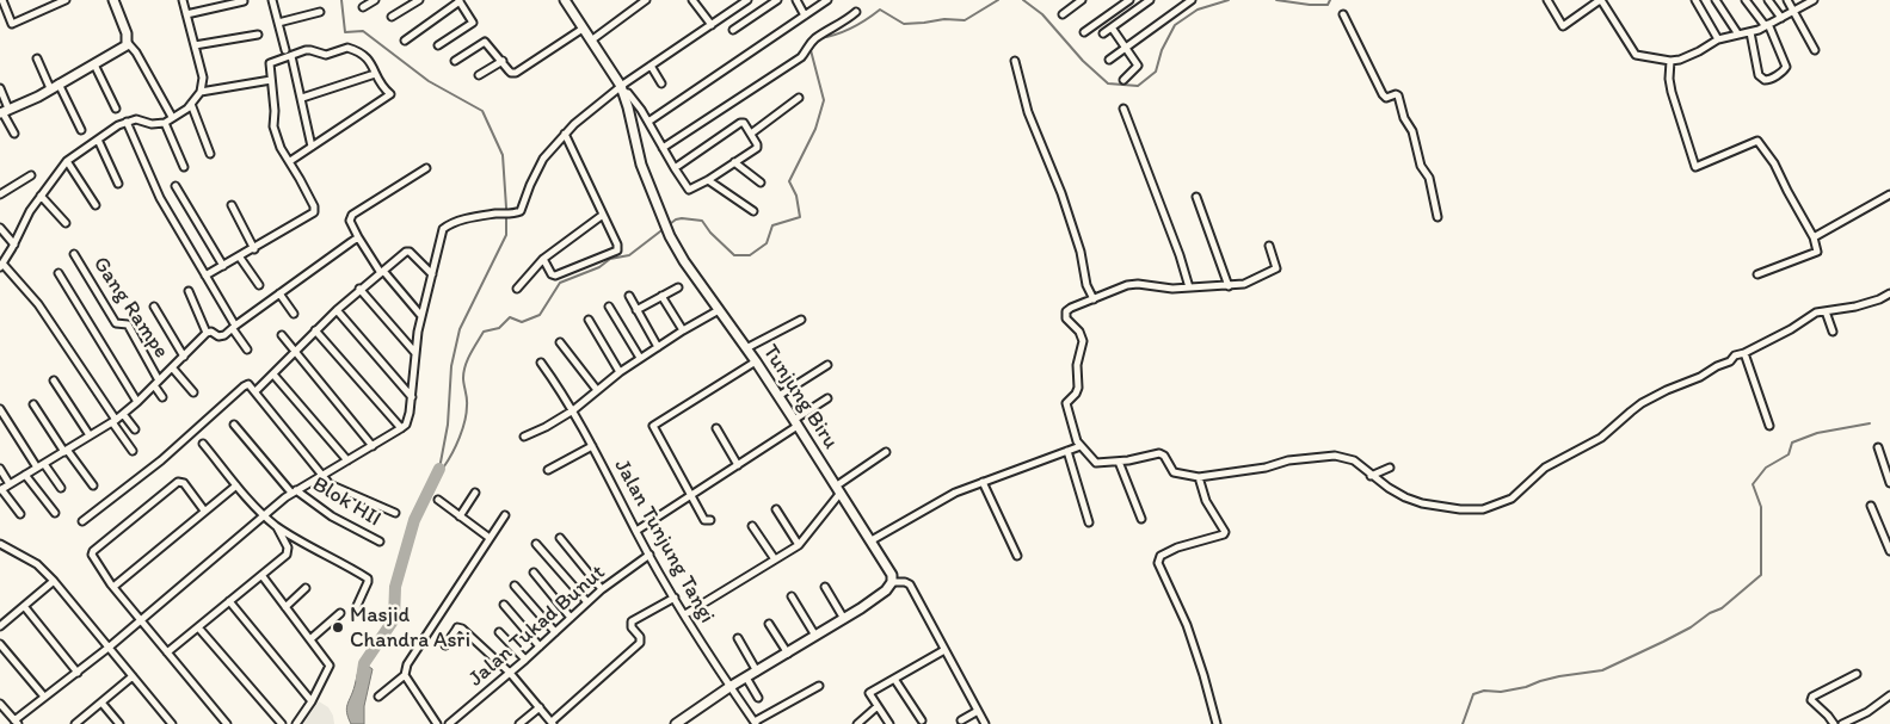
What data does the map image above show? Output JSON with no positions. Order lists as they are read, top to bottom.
{
  "streets": {
    "street": [
      "Gang Rampe",
      "Tunjung Biru",
      "Blok HII",
      "Jalan Tunjung Tangi",
      "Jalan Tukad Bunut"
    ]
  },
  "crossings": [
    ["Jalan Tunjung Tangi", "Jalan Tukad Bunut"]
  ],
  "places": ["Masjid Chandra Asri"]
}
